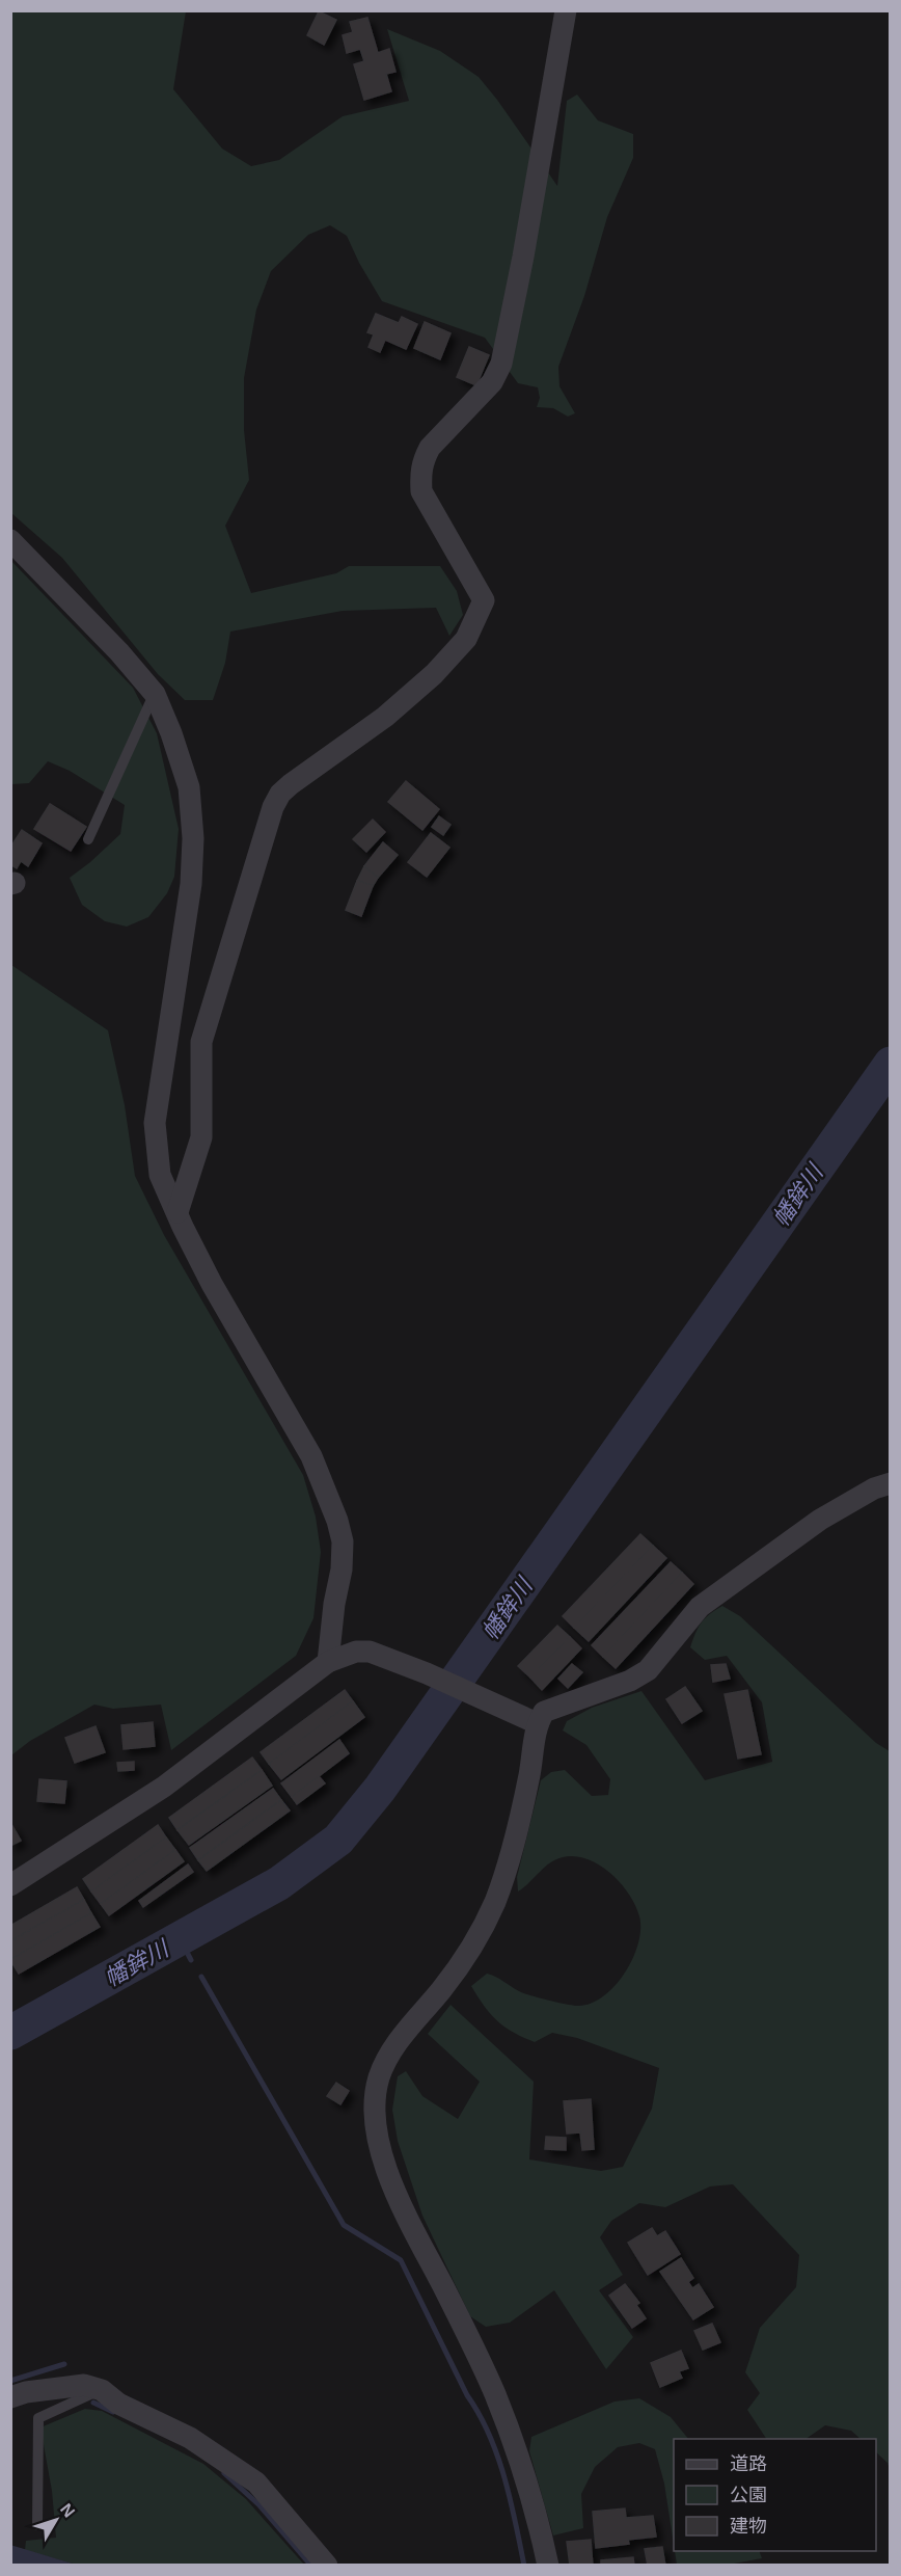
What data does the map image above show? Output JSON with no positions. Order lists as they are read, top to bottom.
{
  "water": ["幡鉾川"],
  "legend": ["道路", "公園", "建物"],
  "north": "top right"
}
